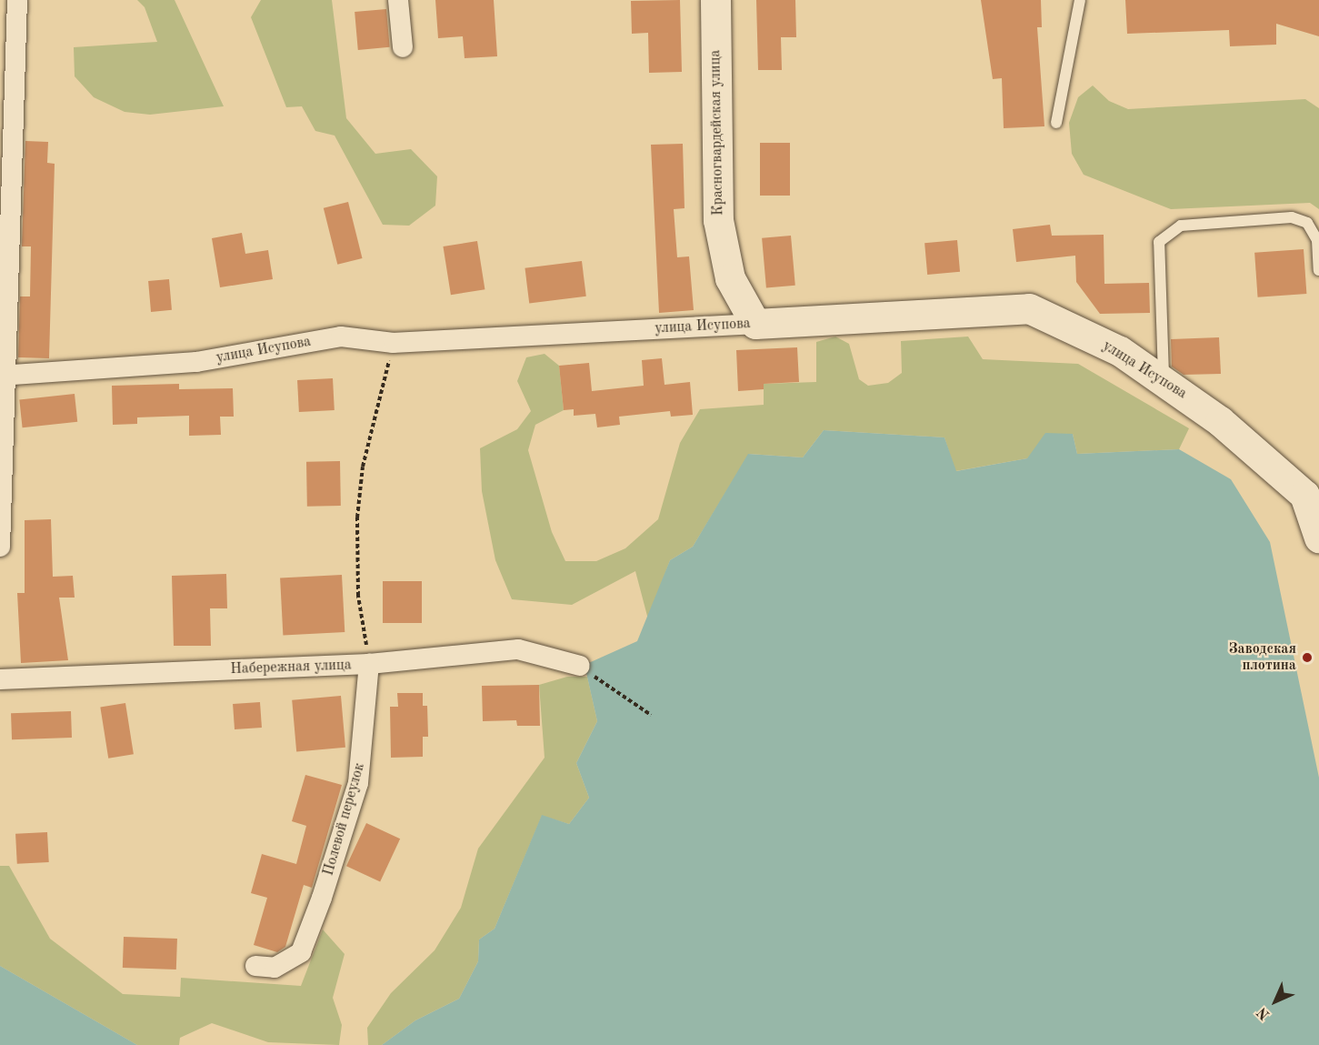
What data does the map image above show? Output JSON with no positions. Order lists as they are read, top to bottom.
{
  "streets": {
    "street": [
      "Красногвардейская улица",
      "улица Исупова",
      "Набережная улица",
      "Полевой переулок"
    ]
  },
  "crossings": [
    ["Красногвардейская улица", "улица Исупова"],
    ["Набережная улица", "Полевой переулок"]
  ],
  "places": ["Заводская плотина"],
  "north": "bottom left"
}
